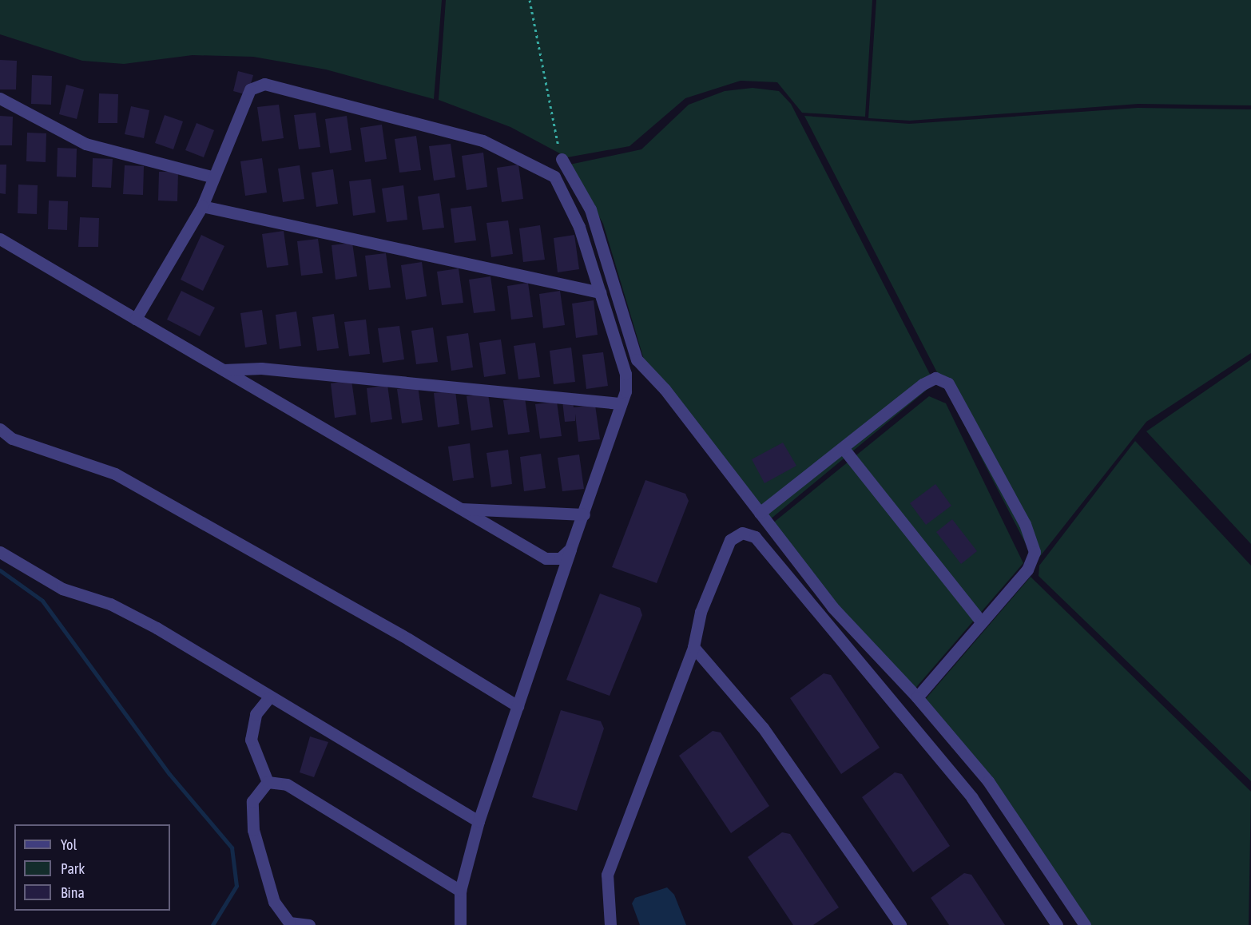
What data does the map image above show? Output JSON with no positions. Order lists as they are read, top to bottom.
{
  "legend": ["Yol", "Park", "Bina"]
}
